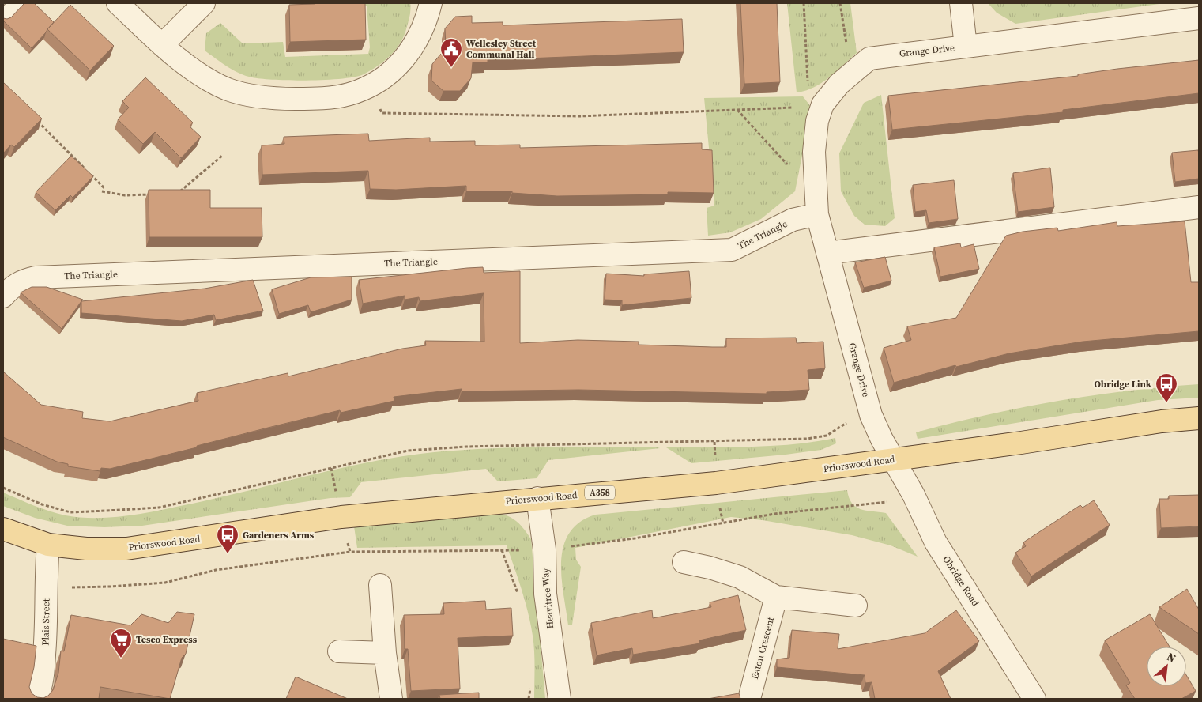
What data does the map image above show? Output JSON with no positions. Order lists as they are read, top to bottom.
{
  "streets": {
    "main road": ["Priorswood Road", "A358"],
    "street": [
      "Grange Drive",
      "The Triangle",
      "Obridge Road",
      "Heavitree Way",
      "Plais Street",
      "Eaton Crescent"
    ]
  },
  "crossings": [
    ["Grange Drive", "The Triangle"],
    ["Grange Drive", "Priorswood Road"],
    ["Grange Drive", "Obridge Road"],
    ["Priorswood Road", "Obridge Road"],
    ["Priorswood Road", "Heavitree Way"],
    ["Priorswood Road", "Plais Street"]
  ],
  "places": {
    "public building": ["Wellesley Street Communal Hall"],
    "bus stop": ["Obridge Link", "Gardeners Arms"],
    "supermarket": ["Tesco Express"]
  },
  "north": "top right"
}
